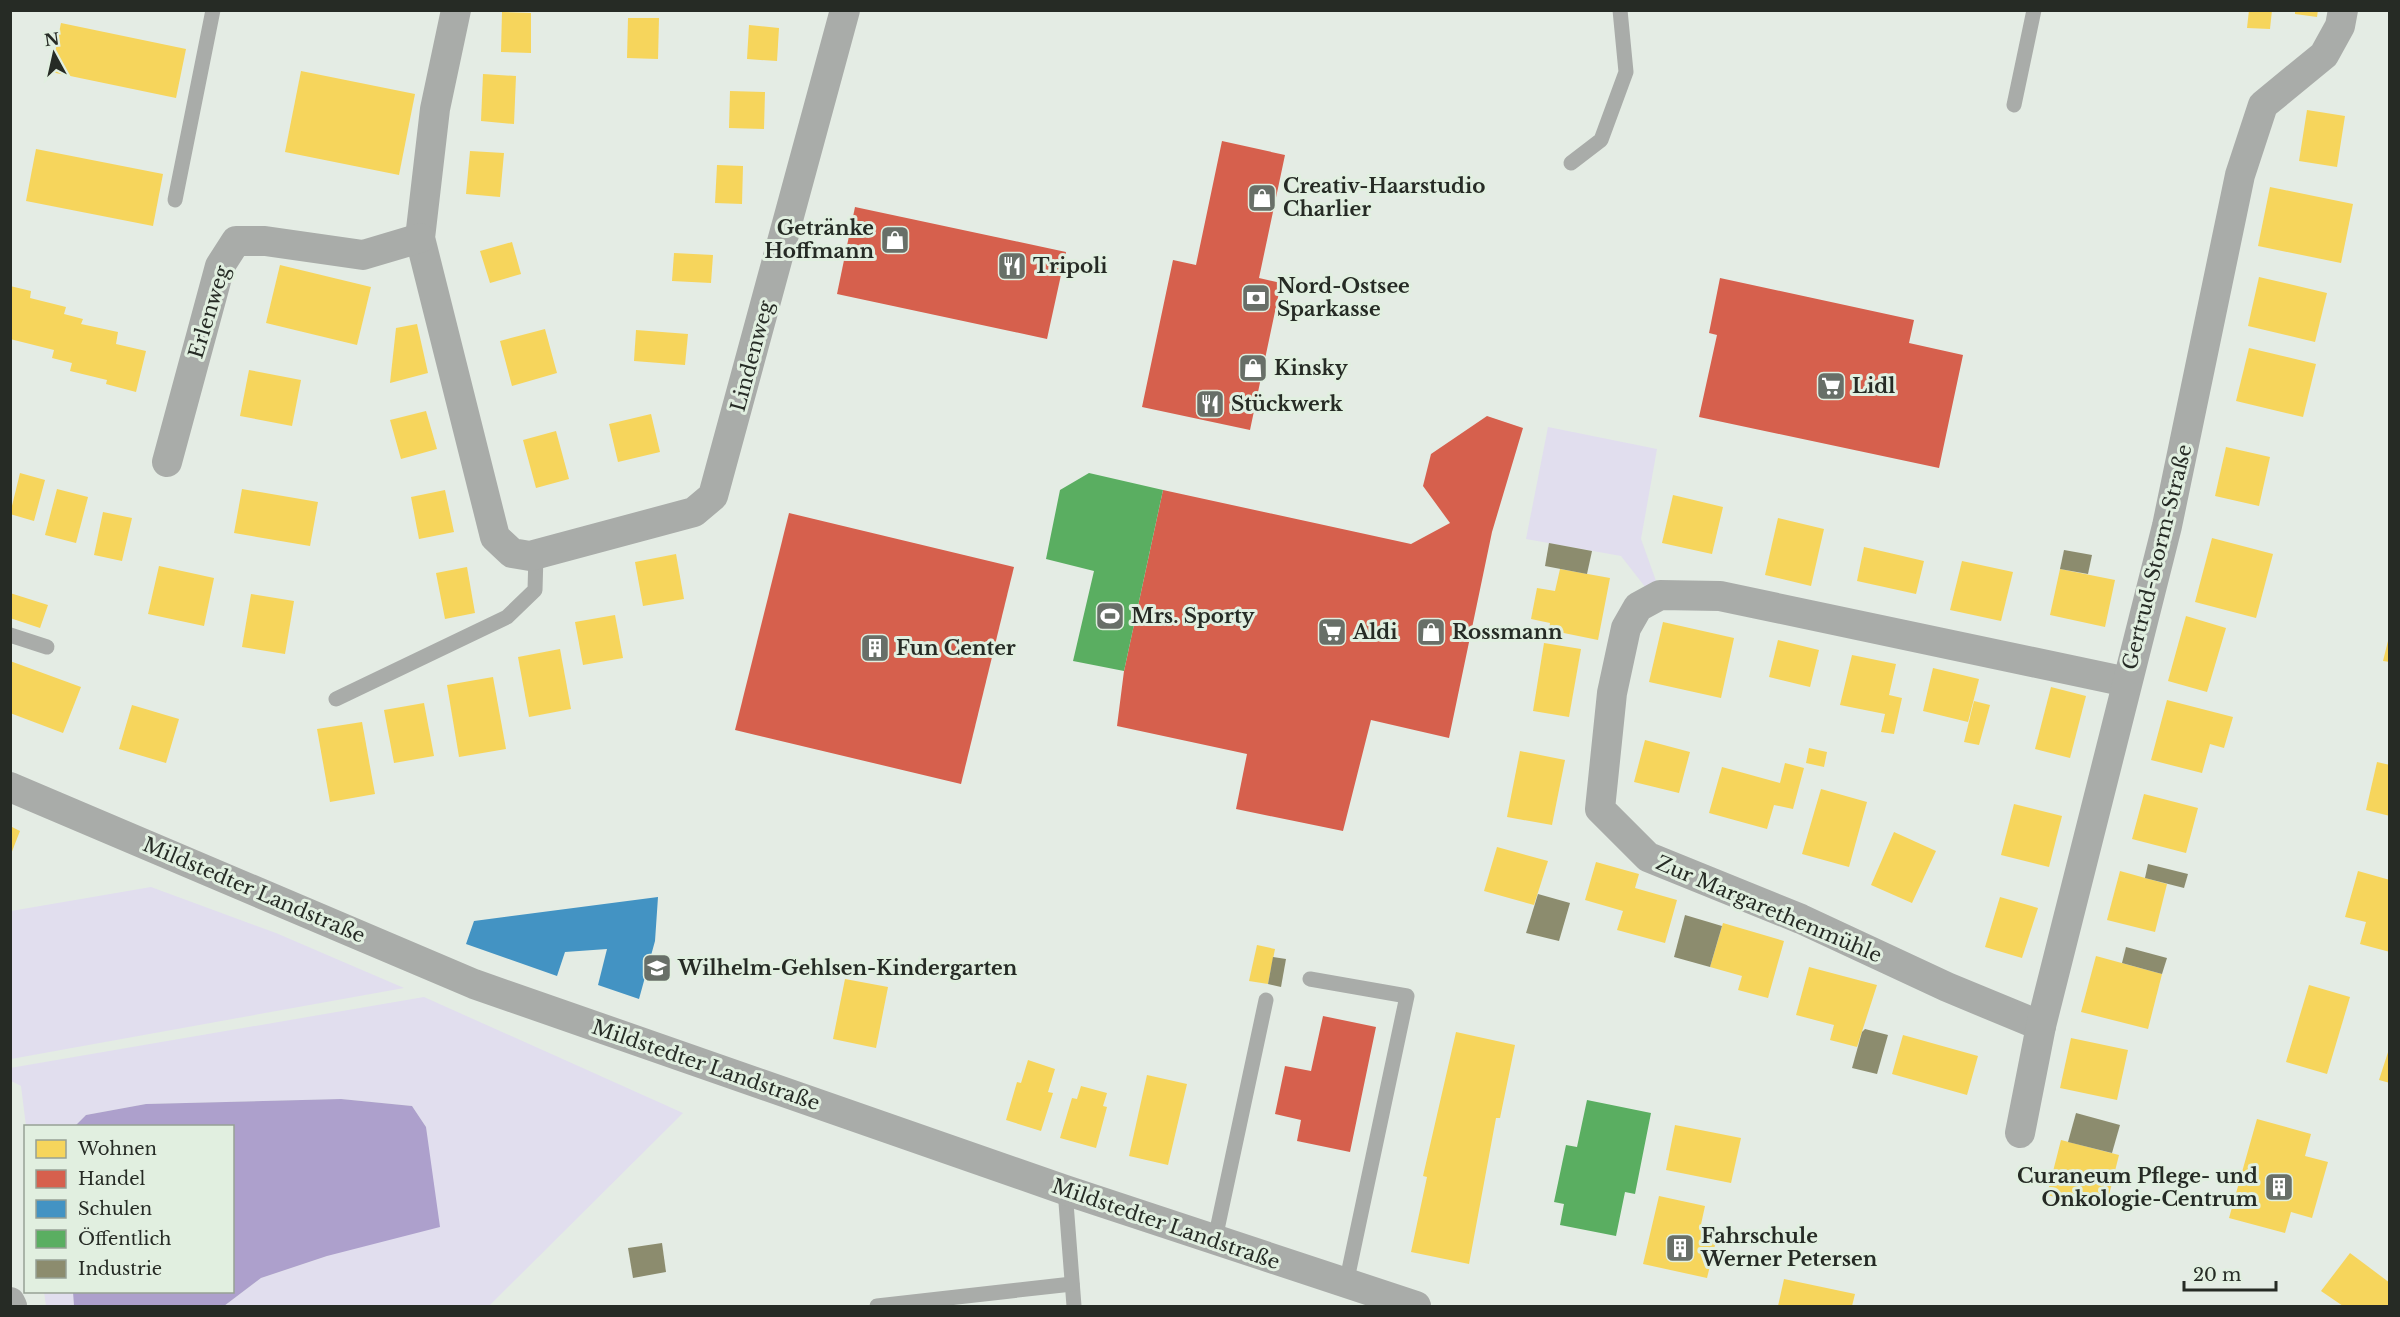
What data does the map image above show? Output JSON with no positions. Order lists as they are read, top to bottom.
{
  "streets": {
    "street": [
      "Erlenweg",
      "Lindenweg",
      "Gertrud-Storm-Straße",
      "Mildstedter Landstraße",
      "Zur Margarethenmühle"
    ]
  },
  "crossings": [
    ["Gertrud-Storm-Straße", "Zur Margarethenmühle"]
  ],
  "places": {
    "shop": [
      "Creativ-Haarstudio Charlier",
      "Getränke Hoffmann",
      "Kinsky",
      "Rossmann"
    ],
    "restaurant": ["Tripoli", "Stückwerk"],
    "bank": ["Nord-Ostsee Sparkasse"],
    "supermarket": ["Lidl", "Aldi"],
    "sports": ["Mrs. Sporty"],
    "building": ["Fun Center", "Curaneum Pflege- und Onkologie-Centrum", "Fahrschule Werner Petersen"],
    "school or university": ["Wilhelm-Gehlsen-Kindergarten"]
  },
  "legend": [
    "Wohnen",
    "Handel",
    "Schulen",
    "Öffentlich",
    "Industrie"
  ],
  "scale_bar": "20 m",
  "north": "top"
}
